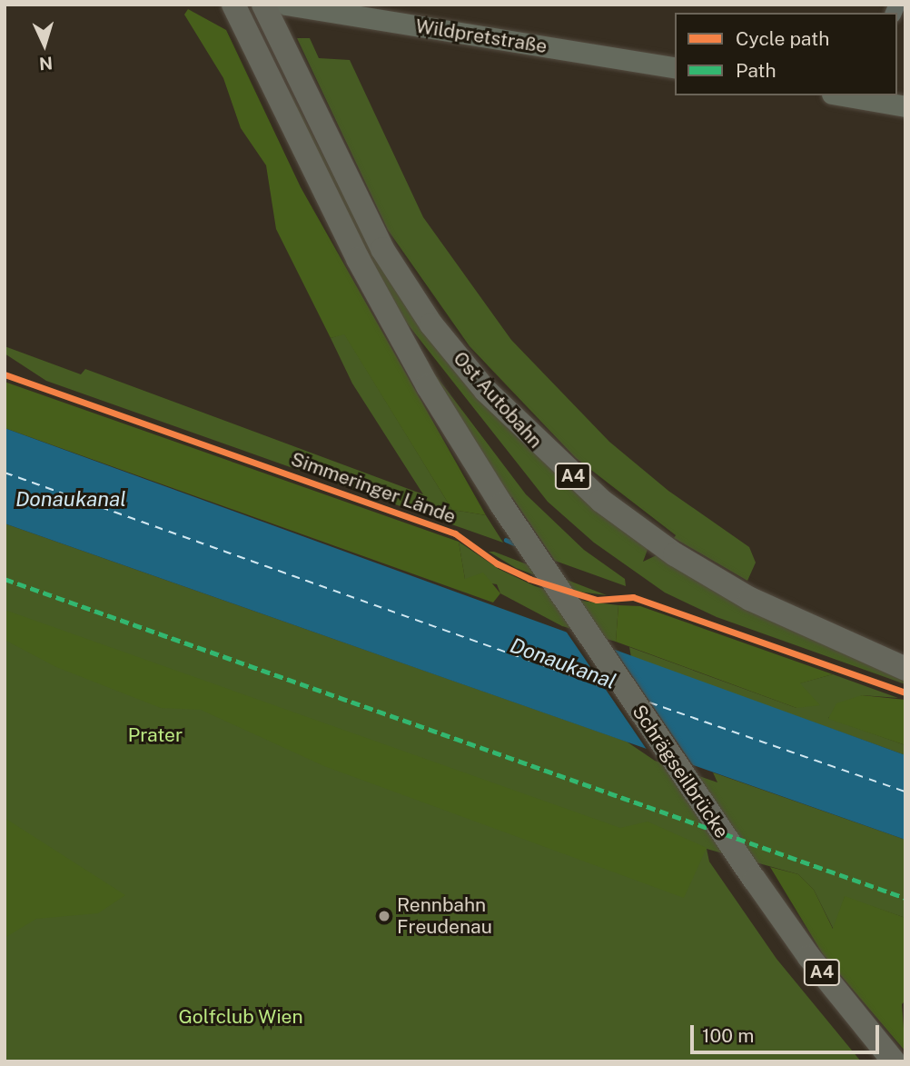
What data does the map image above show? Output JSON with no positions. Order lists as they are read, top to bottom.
{
  "streets": {
    "highway": ["Ost Autobahn", "A4", "Schrägseilbrücke"],
    "main road": ["Wildpretstraße"],
    "cycle path": ["Simmeringer Lände"]
  },
  "water": ["Donaukanal"],
  "parks": ["Prater", "Golfclub Wien"],
  "places": ["Rennbahn Freudenau"],
  "legend": ["Cycle path", "Path"],
  "scale_bar": "100 m",
  "north": "bottom"
}
